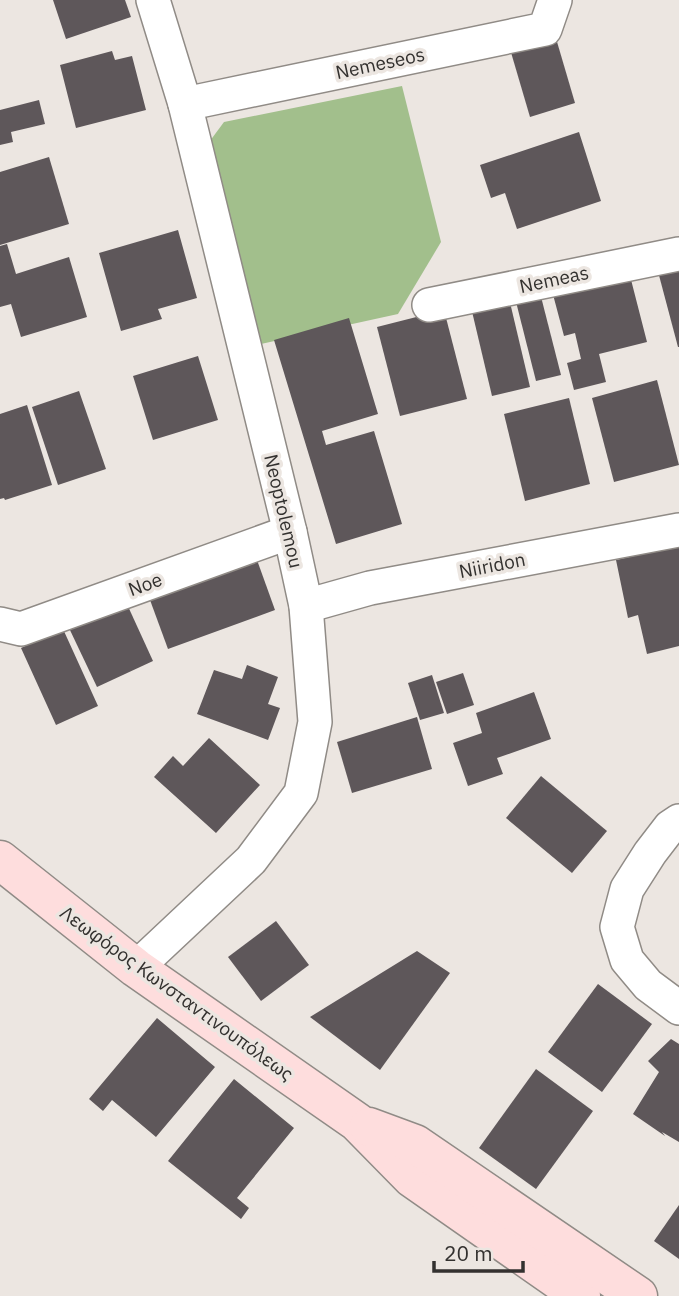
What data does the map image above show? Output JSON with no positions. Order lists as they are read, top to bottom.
{
  "streets": {
    "street": [
      "Nemeseos",
      "Nemeas",
      "Neoptolemou",
      "Niiridon",
      "Noe",
      "Λεωφόρος Κωνσταντινουπόλεως"
    ]
  },
  "crossings": [
    ["Nemeseos", "Neoptolemou"],
    ["Neoptolemou", "Niiridon"],
    ["Neoptolemou", "Noe"],
    ["Neoptolemou", "Λεωφόρος Κωνσταντινουπόλεως"]
  ],
  "scale_bar": "20 m"
}
